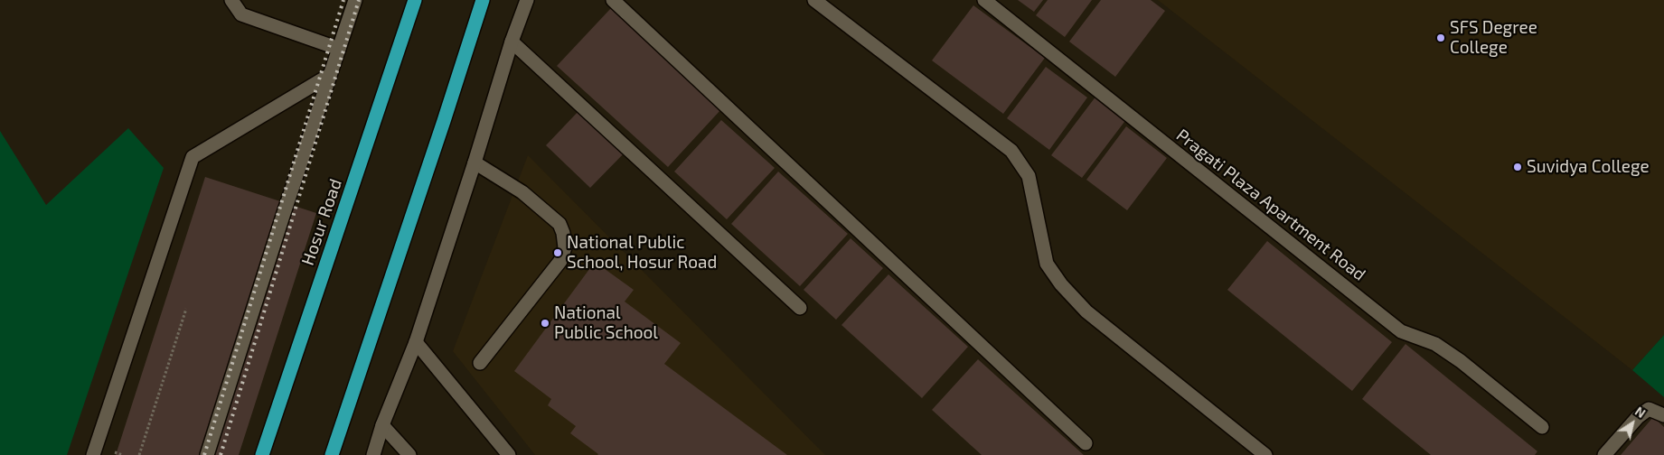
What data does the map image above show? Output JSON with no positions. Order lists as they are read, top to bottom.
{
  "streets": {
    "highway": ["Hosur Road"],
    "street": ["Pragati Plaza Apartment Road"]
  },
  "places": [
    "SFS Degree College",
    "Suvidya College",
    "National Public School, Hosur Road",
    "National Public School"
  ],
  "north": "top right"
}
